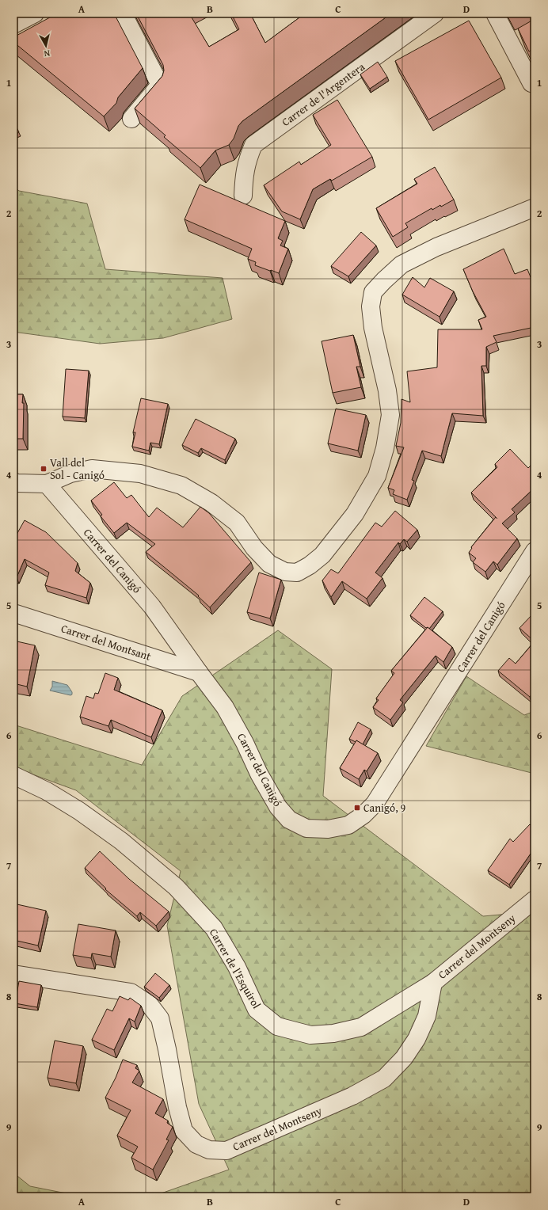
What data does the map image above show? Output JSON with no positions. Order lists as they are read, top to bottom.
{
  "streets": {
    "street": [
      "Carrer de l'Argentera",
      "Carrer del Canigó",
      "Carrer del Montsant",
      "Carrer del Montseny",
      "Carrer de l'Esquirol"
    ]
  },
  "crossings": [
    ["Carrer del Canigó", "Carrer del Montsant"],
    ["Carrer del Montseny", "Carrer de l'Esquirol"]
  ],
  "places": {
    "transit": ["Vall del Sol - Canigó", "Canigó, 9"]
  },
  "north": "bottom",
  "grid": {
    "columns": [
      "A",
      "B",
      "C",
      "D"
    ],
    "rows": [
      "1",
      "2",
      "3",
      "4",
      "5",
      "6",
      "7",
      "8",
      "9"
    ]
  }
}
